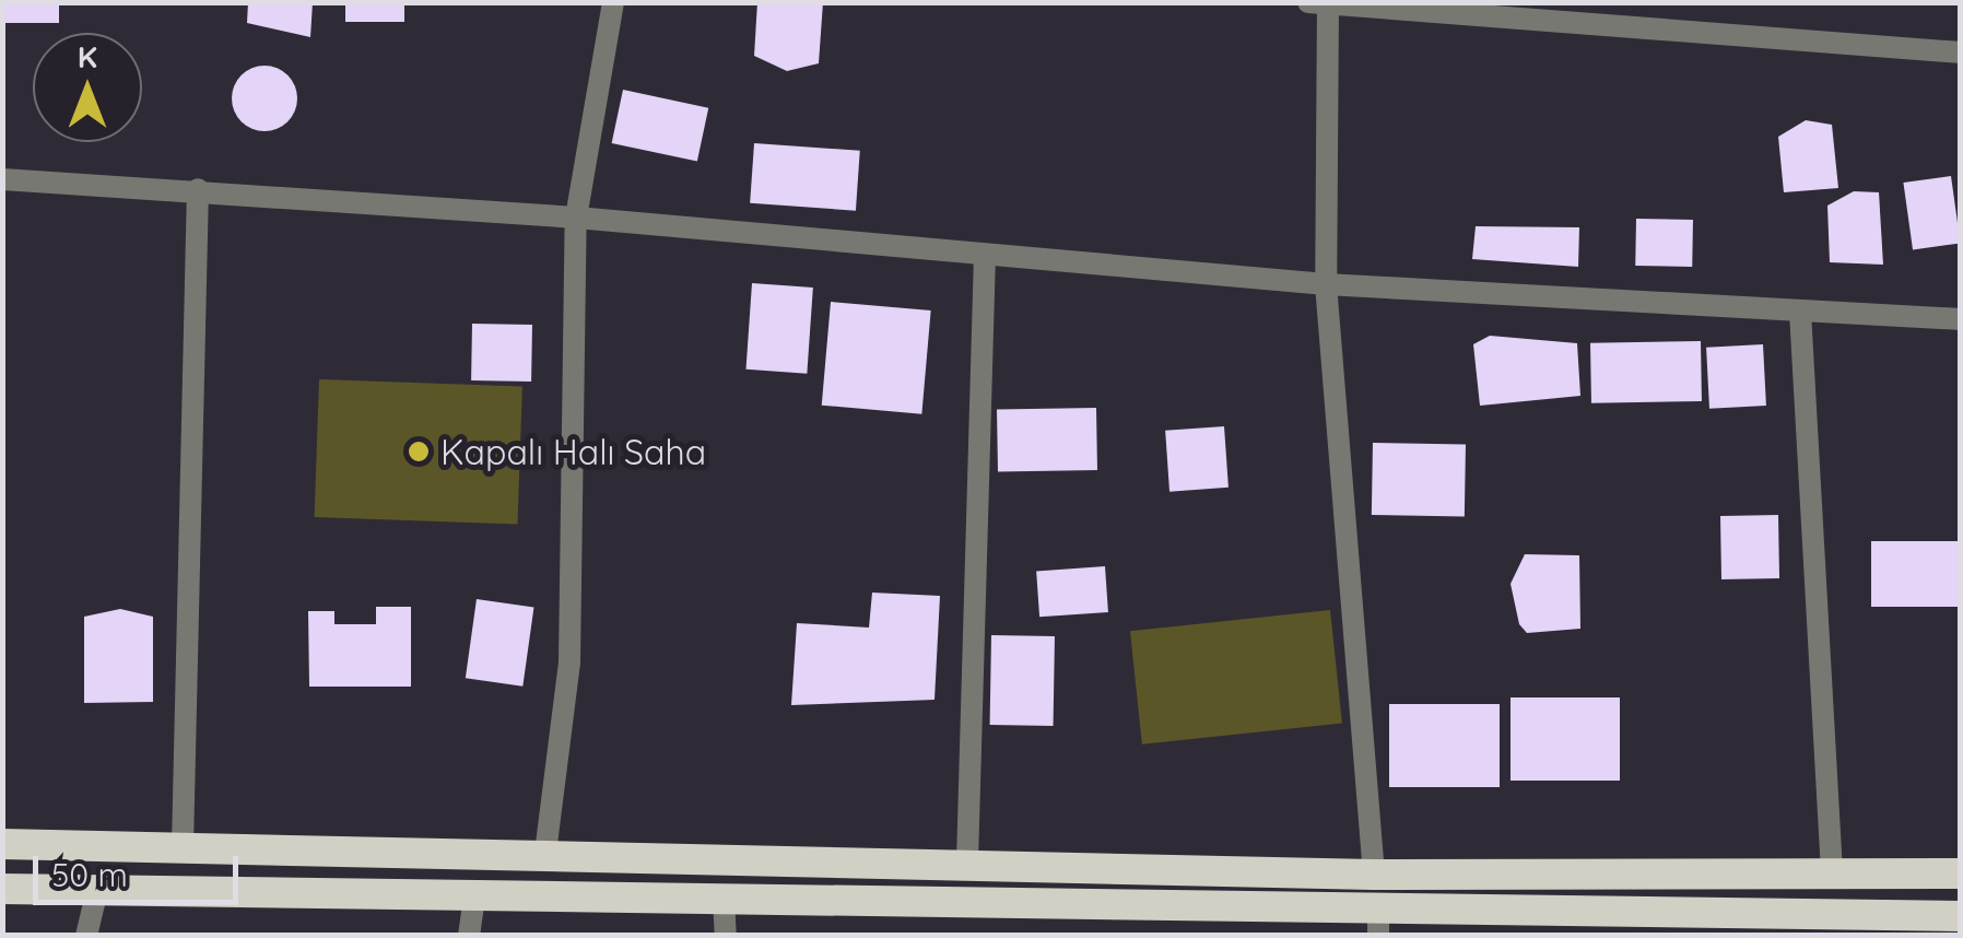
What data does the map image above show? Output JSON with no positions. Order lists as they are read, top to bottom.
{
  "places": ["Kapalı Halı Saha"],
  "scale_bar": "50 m",
  "north": "top"
}
